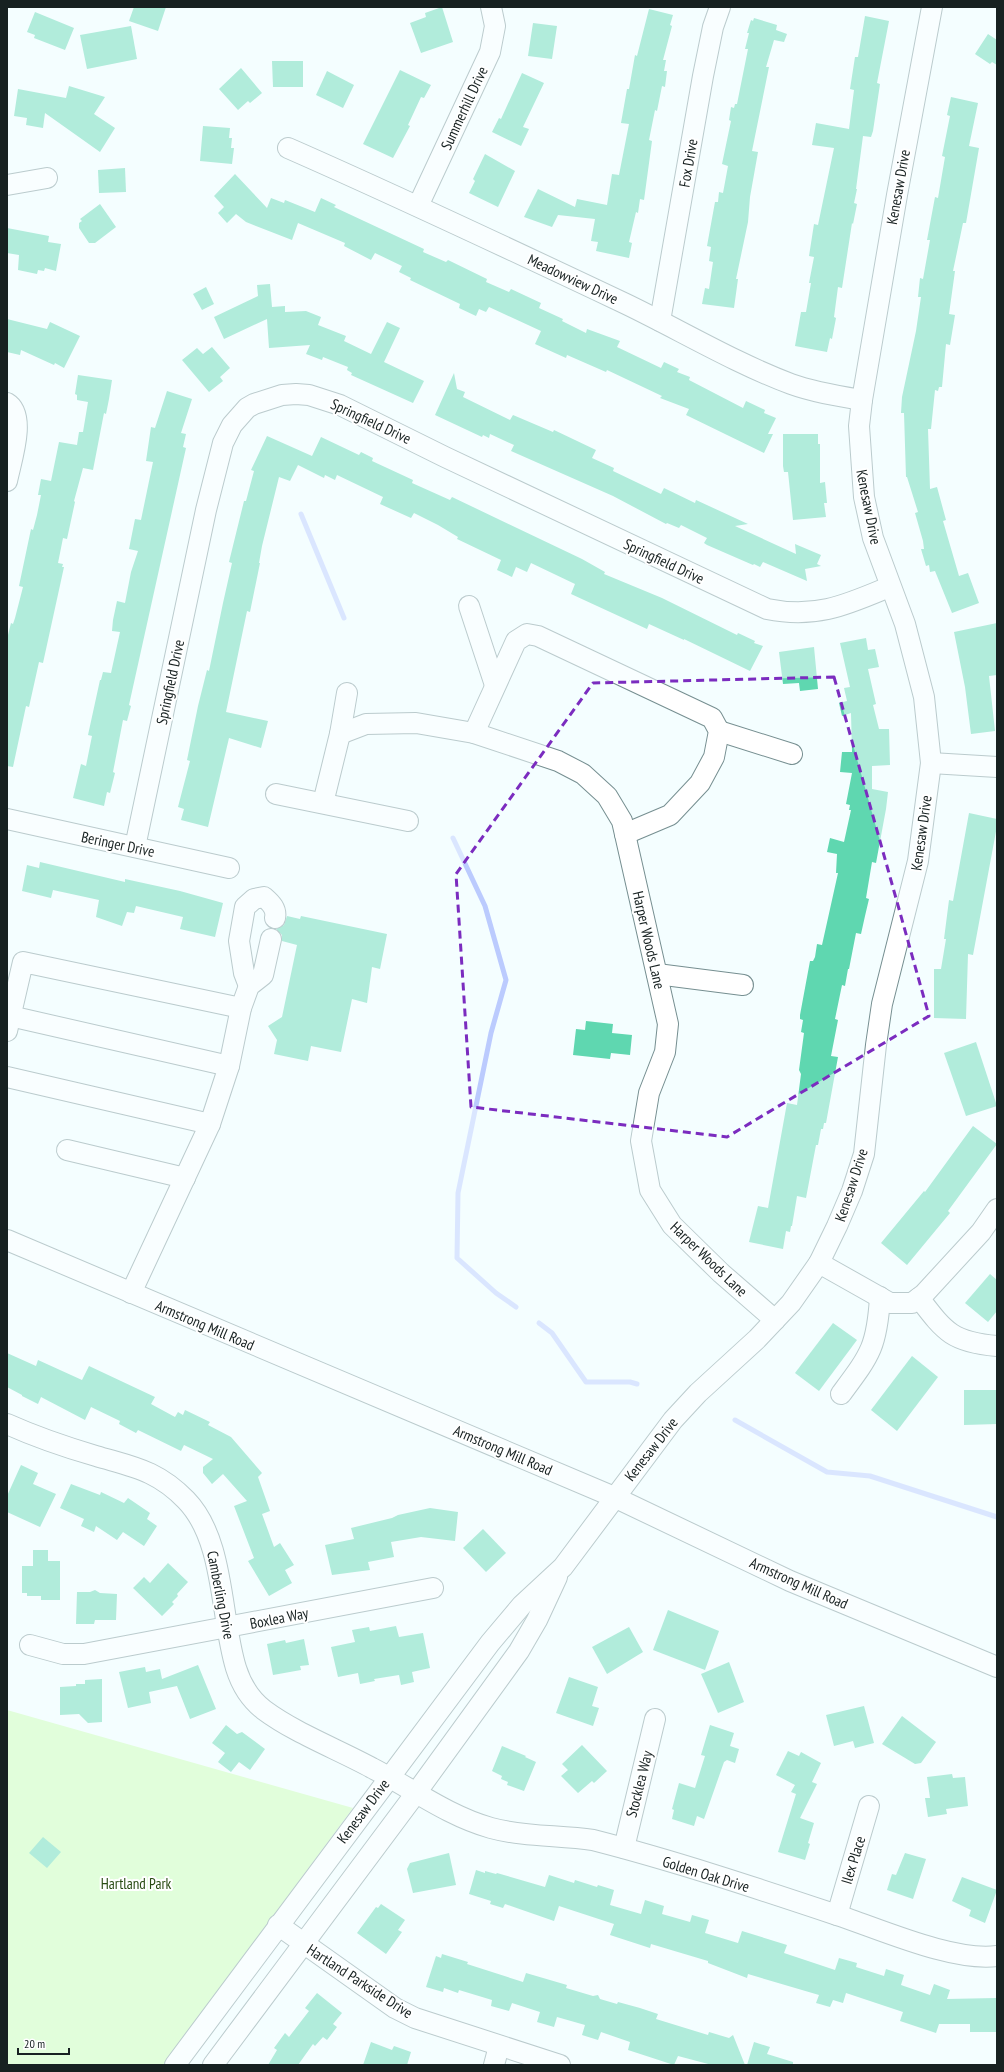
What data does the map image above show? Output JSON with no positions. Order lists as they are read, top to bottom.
{
  "streets": {
    "street": [
      "Summerhill Drive",
      "Fox Drive",
      "Kenesaw Drive",
      "Meadowview Drive",
      "Springfield Drive",
      "Beringer Drive",
      "Harper Woods Lane",
      "Armstrong Mill Road",
      "Camberling Drive",
      "Boxlea Way",
      "Stocklea Way",
      "Ilex Place",
      "Golden Oak Drive",
      "Hartland Parkside Drive"
    ]
  },
  "crossings": [
    ["Summerhill Drive", "Meadowview Drive"],
    ["Fox Drive", "Meadowview Drive"],
    ["Kenesaw Drive", "Meadowview Drive"],
    ["Kenesaw Drive", "Springfield Drive"],
    ["Kenesaw Drive", "Harper Woods Lane"],
    ["Kenesaw Drive", "Armstrong Mill Road"],
    ["Kenesaw Drive", "Camberling Drive"],
    ["Kenesaw Drive", "Golden Oak Drive"],
    ["Kenesaw Drive", "Hartland Parkside Drive"],
    ["Springfield Drive", "Beringer Drive"],
    ["Camberling Drive", "Boxlea Way"],
    ["Camberling Drive", "Golden Oak Drive"],
    ["Stocklea Way", "Golden Oak Drive"],
    ["Ilex Place", "Golden Oak Drive"]
  ],
  "parks": ["Hartland Park"],
  "scale_bar": "20 m"
}
